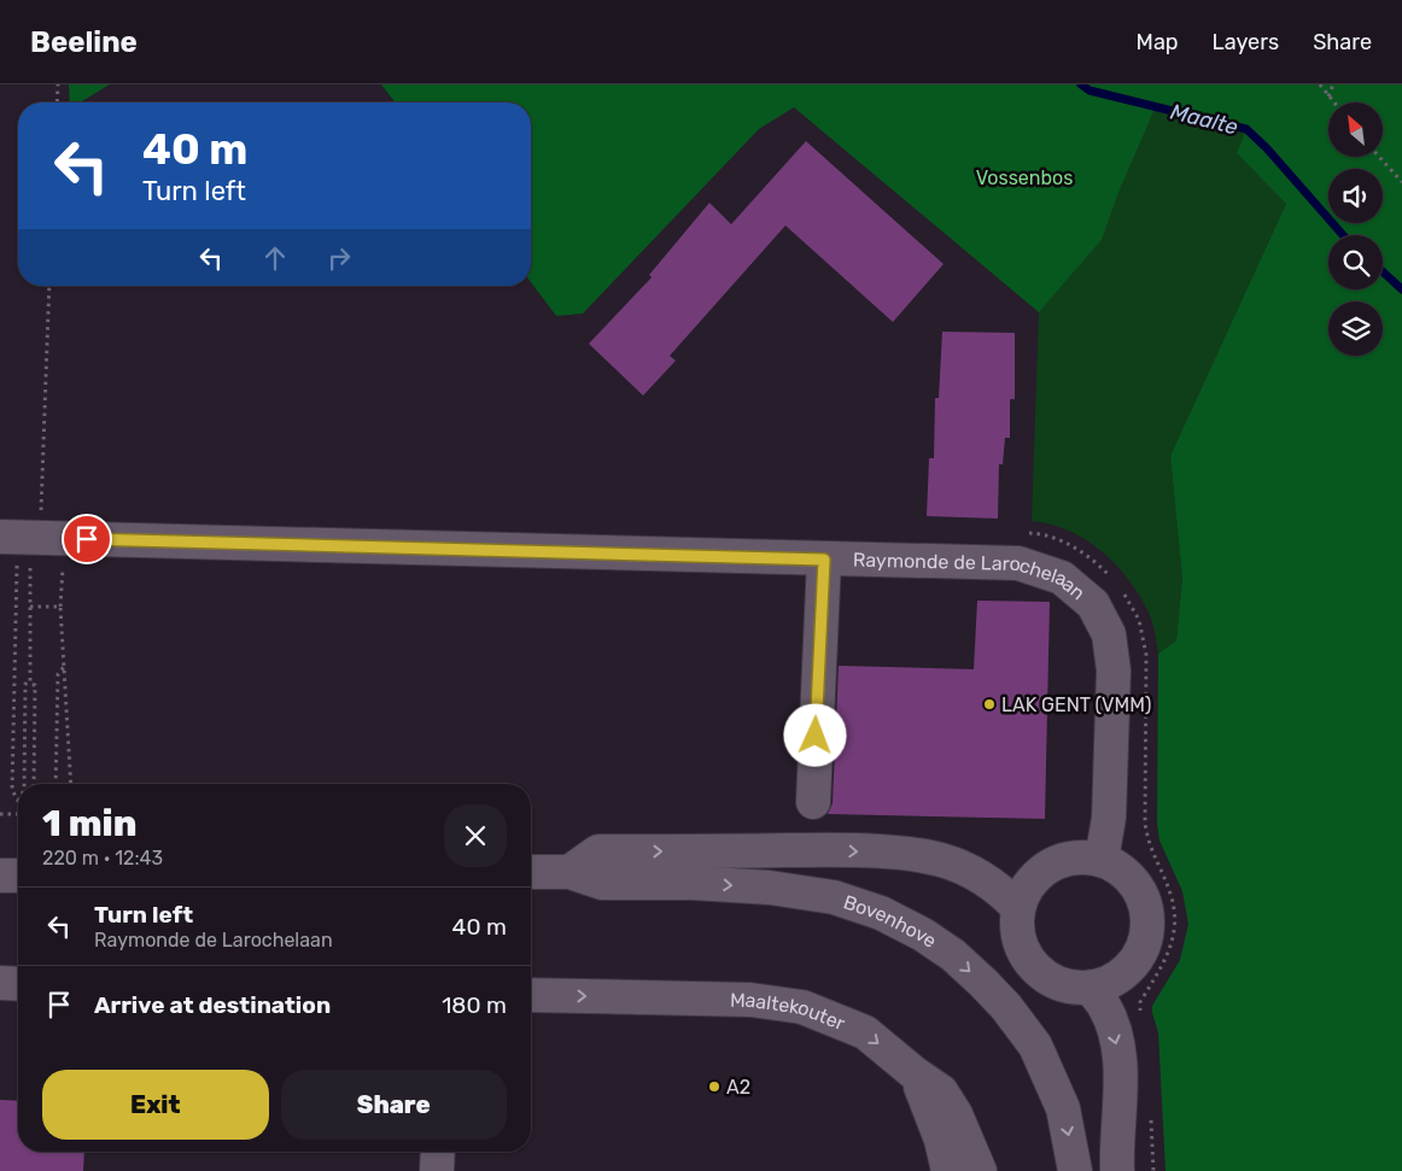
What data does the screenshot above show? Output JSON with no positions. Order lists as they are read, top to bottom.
{
  "streets": {
    "street": ["Raymonde de Larochelaan", "Bovenhove", "Maaltekouter"]
  },
  "one_way": ["Bovenhove"],
  "water": ["Maalte"],
  "parks": ["Vossenbos"],
  "places": ["LAK GENT (VMM)", "A2"],
  "north": "top left",
  "page": {
    "header": "Beeline",
    "nav": ["Map", "Layers", "Share"],
    "turn": ["40 m", "Turn left"],
    "heading": ["1 min", "220 m · 12:43"],
    "list": [
      {
        "name": "Turn left",
        "note": "Raymonde de Larochelaan",
        "value": "40 m"
      },
      {
        "name": "Arrive at destination",
        "value": "180 m"
      }
    ],
    "buttons": ["Exit", "Share"]
  }
}
